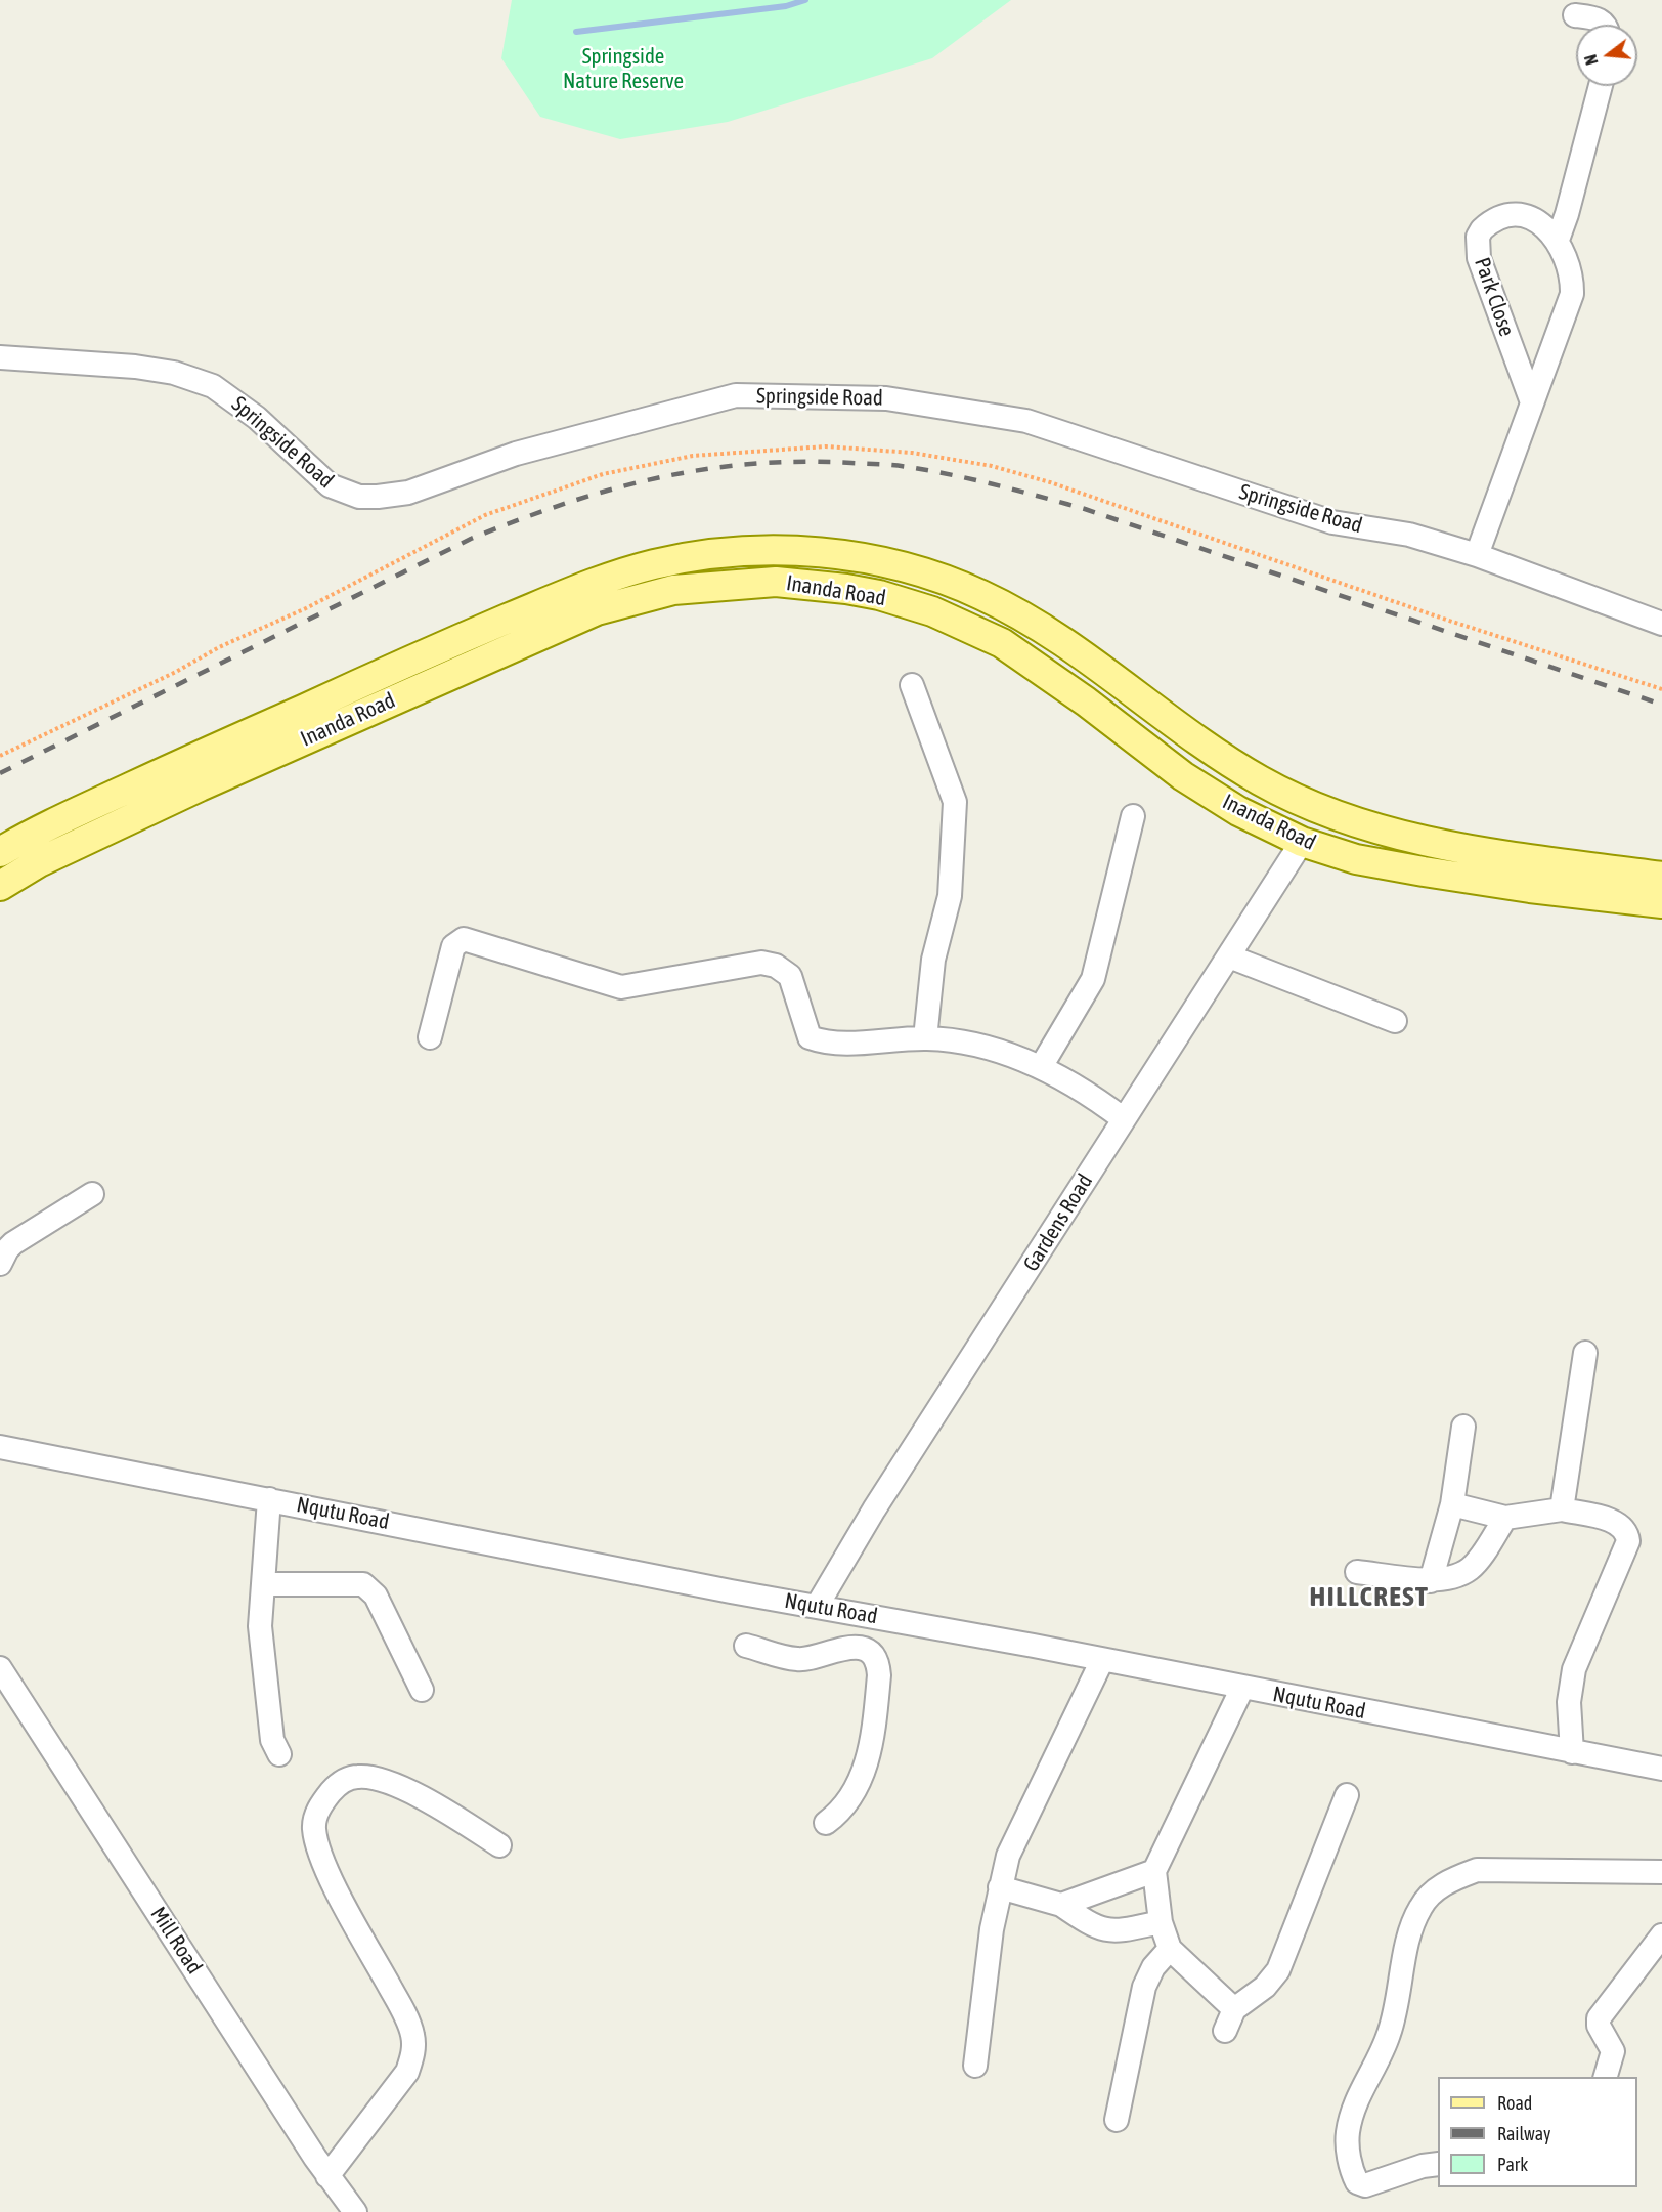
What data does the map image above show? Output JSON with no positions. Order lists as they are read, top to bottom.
{
  "streets": {
    "main road": ["Inanda Road"],
    "street": [
      "Park Close",
      "Springside Road",
      "Gardens Road",
      "Nqutu Road",
      "Mill Road"
    ]
  },
  "crossings": [
    ["Park Close", "Springside Road"],
    ["Inanda Road", "Gardens Road"],
    ["Gardens Road", "Nqutu Road"]
  ],
  "districts": ["HILLCREST"],
  "parks": ["Springside Nature Reserve"],
  "legend": ["Road", "Railway", "Park"],
  "north": "left"
}
